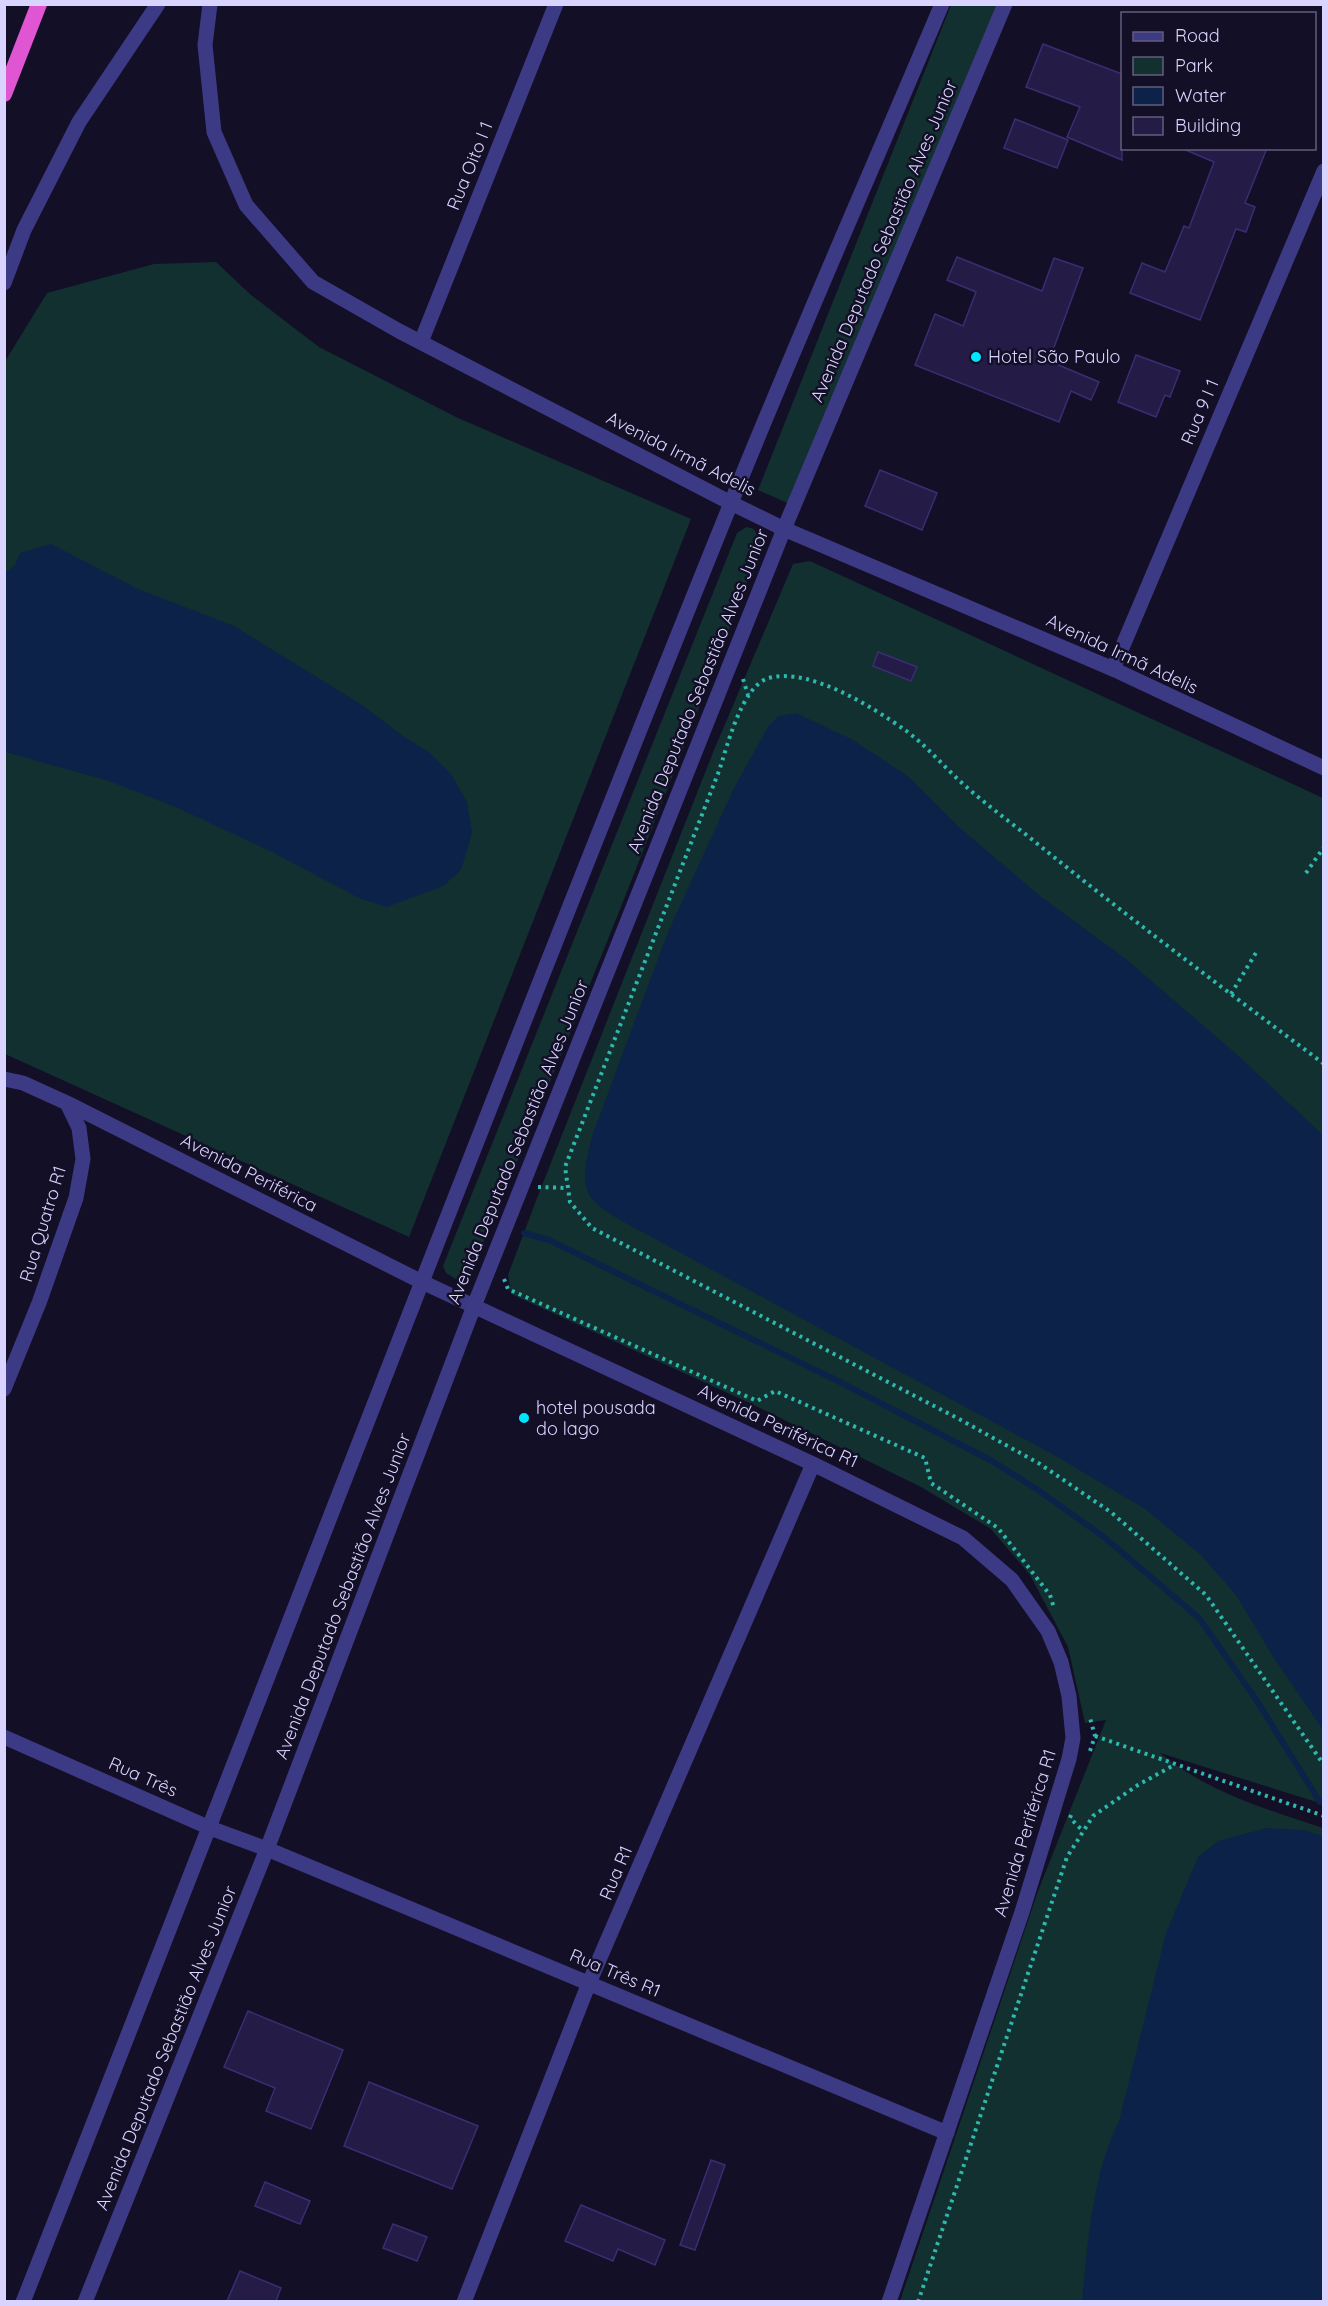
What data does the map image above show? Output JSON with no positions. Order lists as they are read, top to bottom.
{
  "streets": {
    "street": [
      "Rua Oito I 1",
      "Avenida Deputado Sebastião Alves Junior",
      "Rua 9 I 1",
      "Avenida Irmã Adelis",
      "Avenida Periférica",
      "Rua Quatro R1",
      "Avenida Periférica R1",
      "Rua Três",
      "Rua R1",
      "Rua Três R1"
    ]
  },
  "crossings": [
    ["Rua Oito I 1", "Avenida Irmã Adelis"],
    ["Avenida Deputado Sebastião Alves Junior", "Avenida Irmã Adelis"],
    ["Avenida Deputado Sebastião Alves Junior", "Avenida Periférica"],
    ["Avenida Deputado Sebastião Alves Junior", "Avenida Periférica R1"],
    ["Avenida Deputado Sebastião Alves Junior", "Rua Três"],
    ["Avenida Deputado Sebastião Alves Junior", "Rua Três R1"],
    ["Rua 9 I 1", "Avenida Irmã Adelis"],
    ["Avenida Periférica", "Rua Quatro R1"],
    ["Avenida Periférica", "Avenida Periférica R1"],
    ["Avenida Periférica R1", "Rua R1"],
    ["Avenida Periférica R1", "Rua Três R1"],
    ["Rua Três", "Rua Três R1"],
    ["Rua R1", "Rua Três R1"]
  ],
  "places": ["Hotel São Paulo", "hotel pousada do lago"],
  "legend": [
    "Road",
    "Park",
    "Water",
    "Building"
  ]
}
